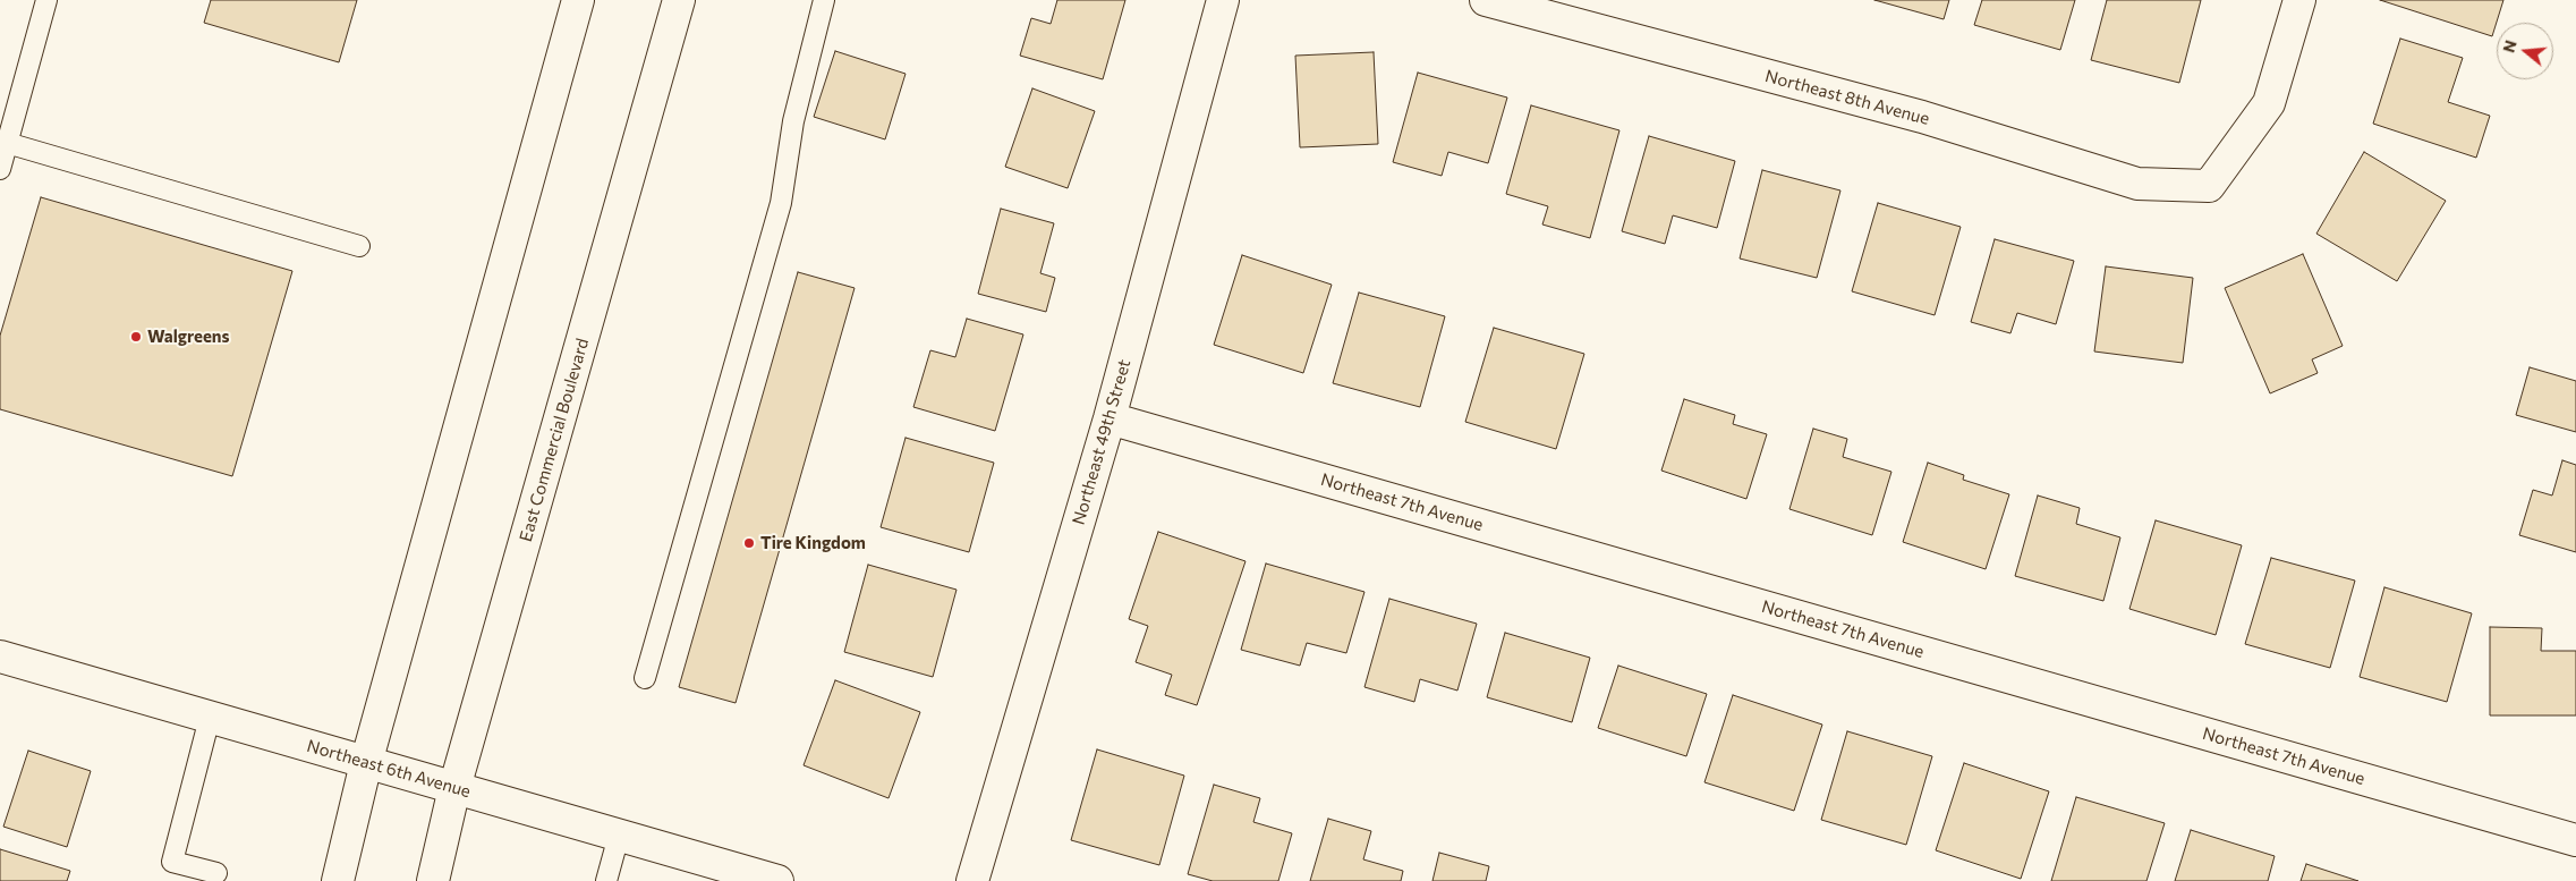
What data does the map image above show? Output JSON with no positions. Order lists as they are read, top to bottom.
{
  "streets": {
    "street": [
      "Northeast 8th Avenue",
      "East Commercial Boulevard",
      "Northeast 49th Street",
      "Northeast 7th Avenue",
      "Northeast 6th Avenue"
    ]
  },
  "crossings": [
    ["East Commercial Boulevard", "Northeast 6th Avenue"],
    ["Northeast 49th Street", "Northeast 7th Avenue"]
  ],
  "places": ["Walgreens", "Tire Kingdom"],
  "north": "left"
}
